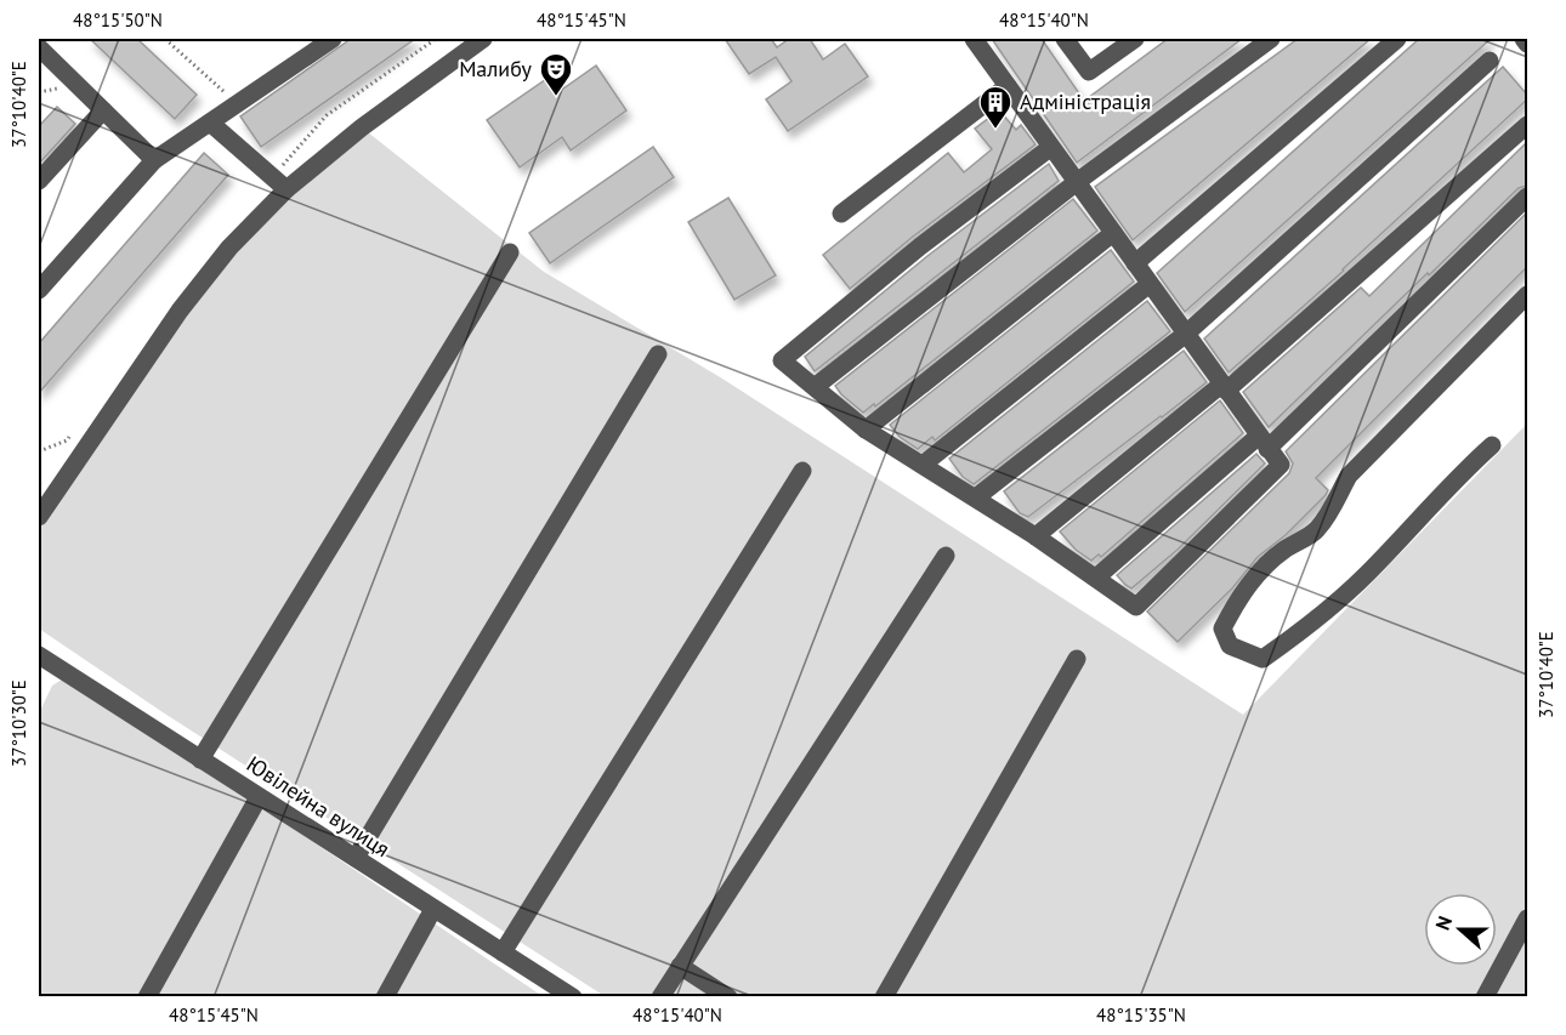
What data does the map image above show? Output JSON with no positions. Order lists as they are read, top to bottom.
{
  "streets": {
    "street": ["Ювілейна вулиця"]
  },
  "places": {
    "theatre": ["Малибу"],
    "building": ["Адміністрація"]
  },
  "north": "left",
  "coordinates": [
    "48°15'50\"N",
    "48°15'45\"N",
    "48°15'40\"N",
    "37°10'40\"E",
    "37°10'30\"E",
    "48°15'35\"N"
  ]
}
